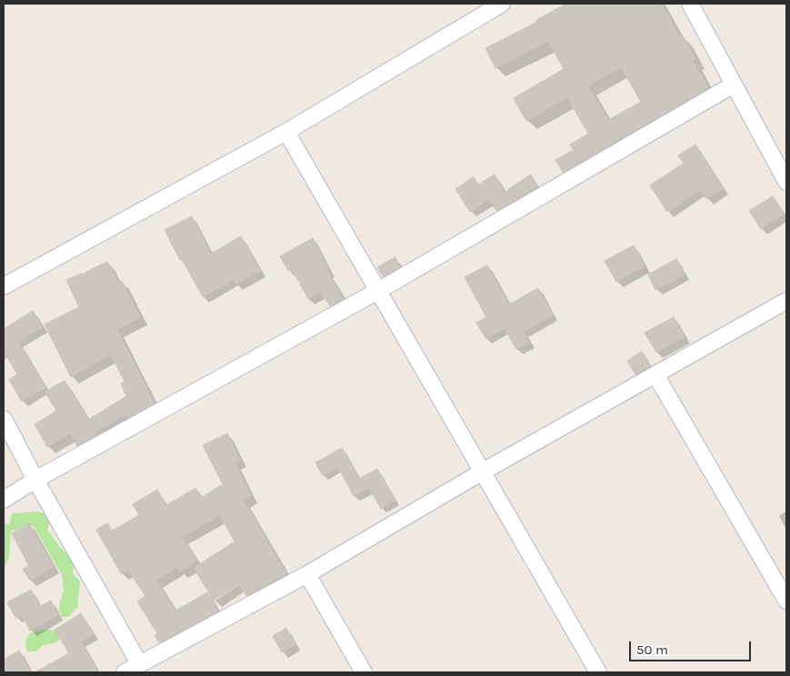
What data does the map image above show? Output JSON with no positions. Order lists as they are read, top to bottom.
{
  "scale_bar": "50 m"
}
